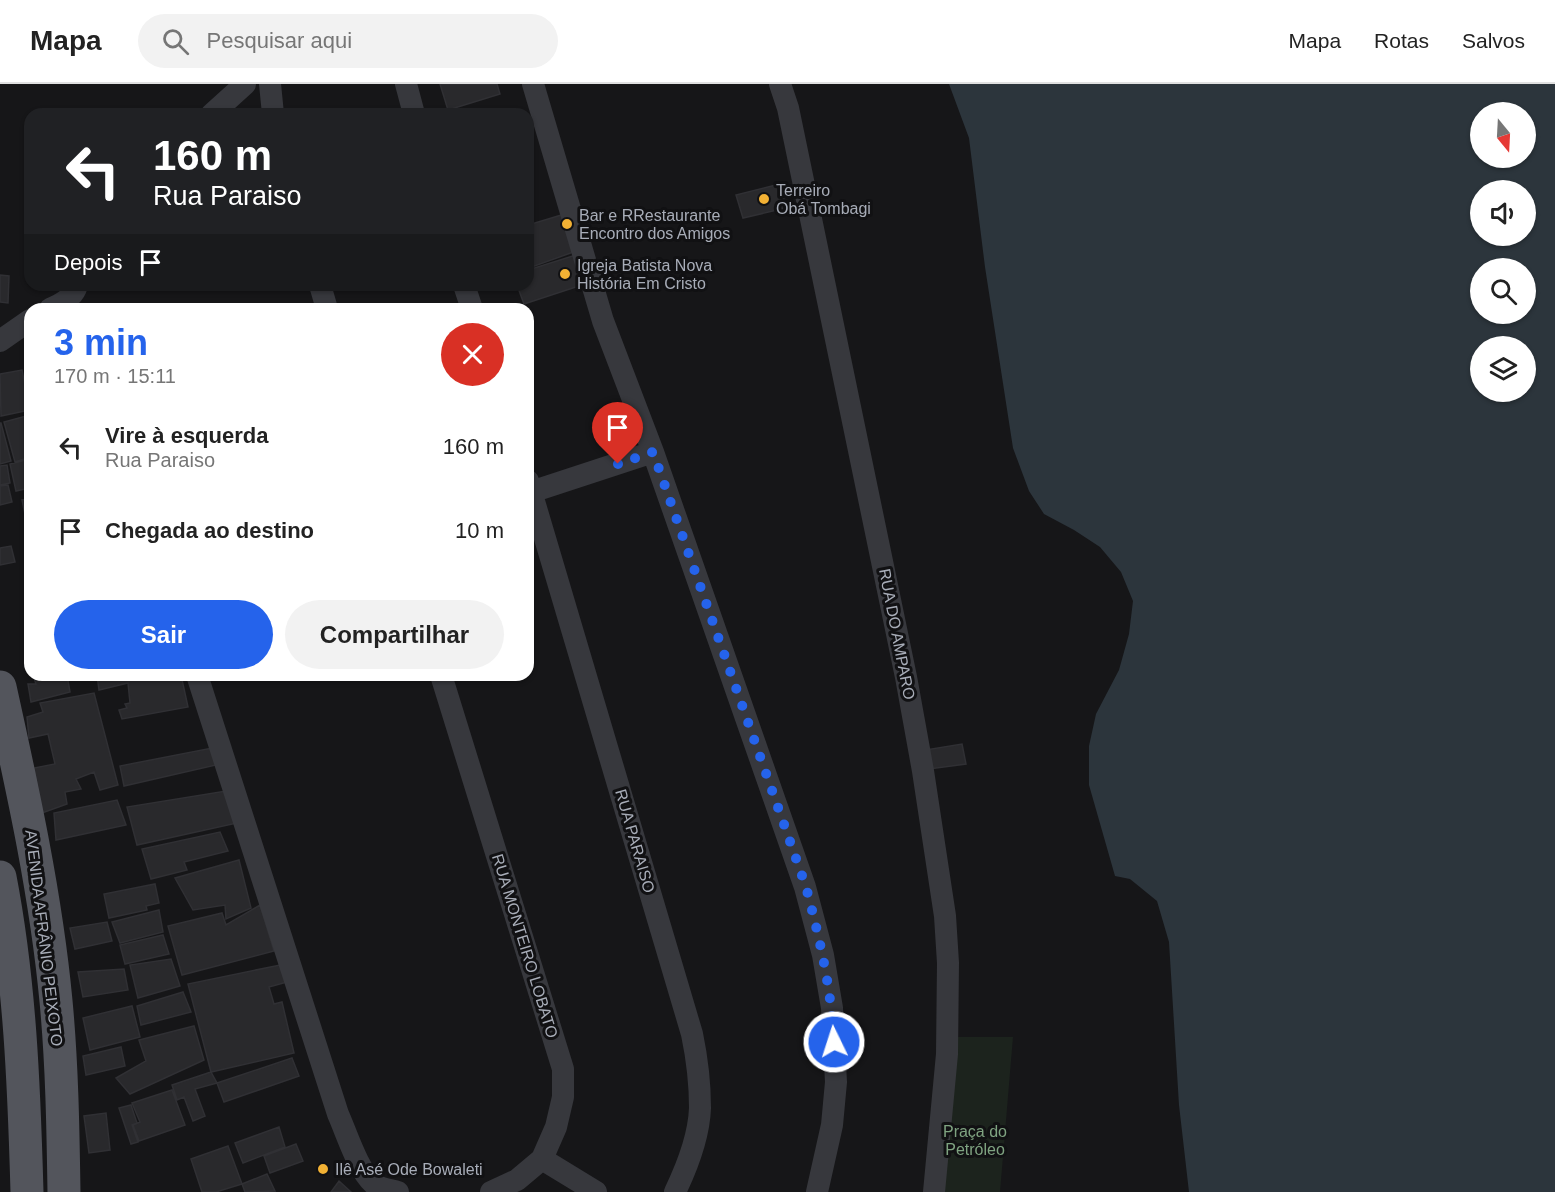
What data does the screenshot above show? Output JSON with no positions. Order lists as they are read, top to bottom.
{
  "streets": {
    "main road": ["AVENIDA AFRÂNIO PEIXOTO"],
    "street": ["RUA DO AMPARO", "RUA PARAISO", "RUA MONTEIRO LOBATO"]
  },
  "parks": ["Praça do Petróleo"],
  "places": [
    "Terreiro Obá Tombagi",
    "Bar e RRestaurante Encontro dos Amigos",
    "Igreja Batista Nova História Em Cristo",
    "Ilê Asé Ode Bowaleti"
  ],
  "north": "bottom",
  "page": {
    "header": "Mapa",
    "search": "Pesquisar aqui",
    "nav": ["Mapa", "Rotas", "Salvos"],
    "turn": ["160 m", "Rua Paraiso"],
    "then": "Depois",
    "heading": ["3 min", "170 m · 15:11"],
    "list": [
      {
        "name": "Vire à esquerda",
        "note": "Rua Paraiso",
        "value": "160 m"
      },
      {
        "name": "Chegada ao destino",
        "value": "10 m"
      }
    ],
    "buttons": ["Sair", "Compartilhar"]
  }
}
